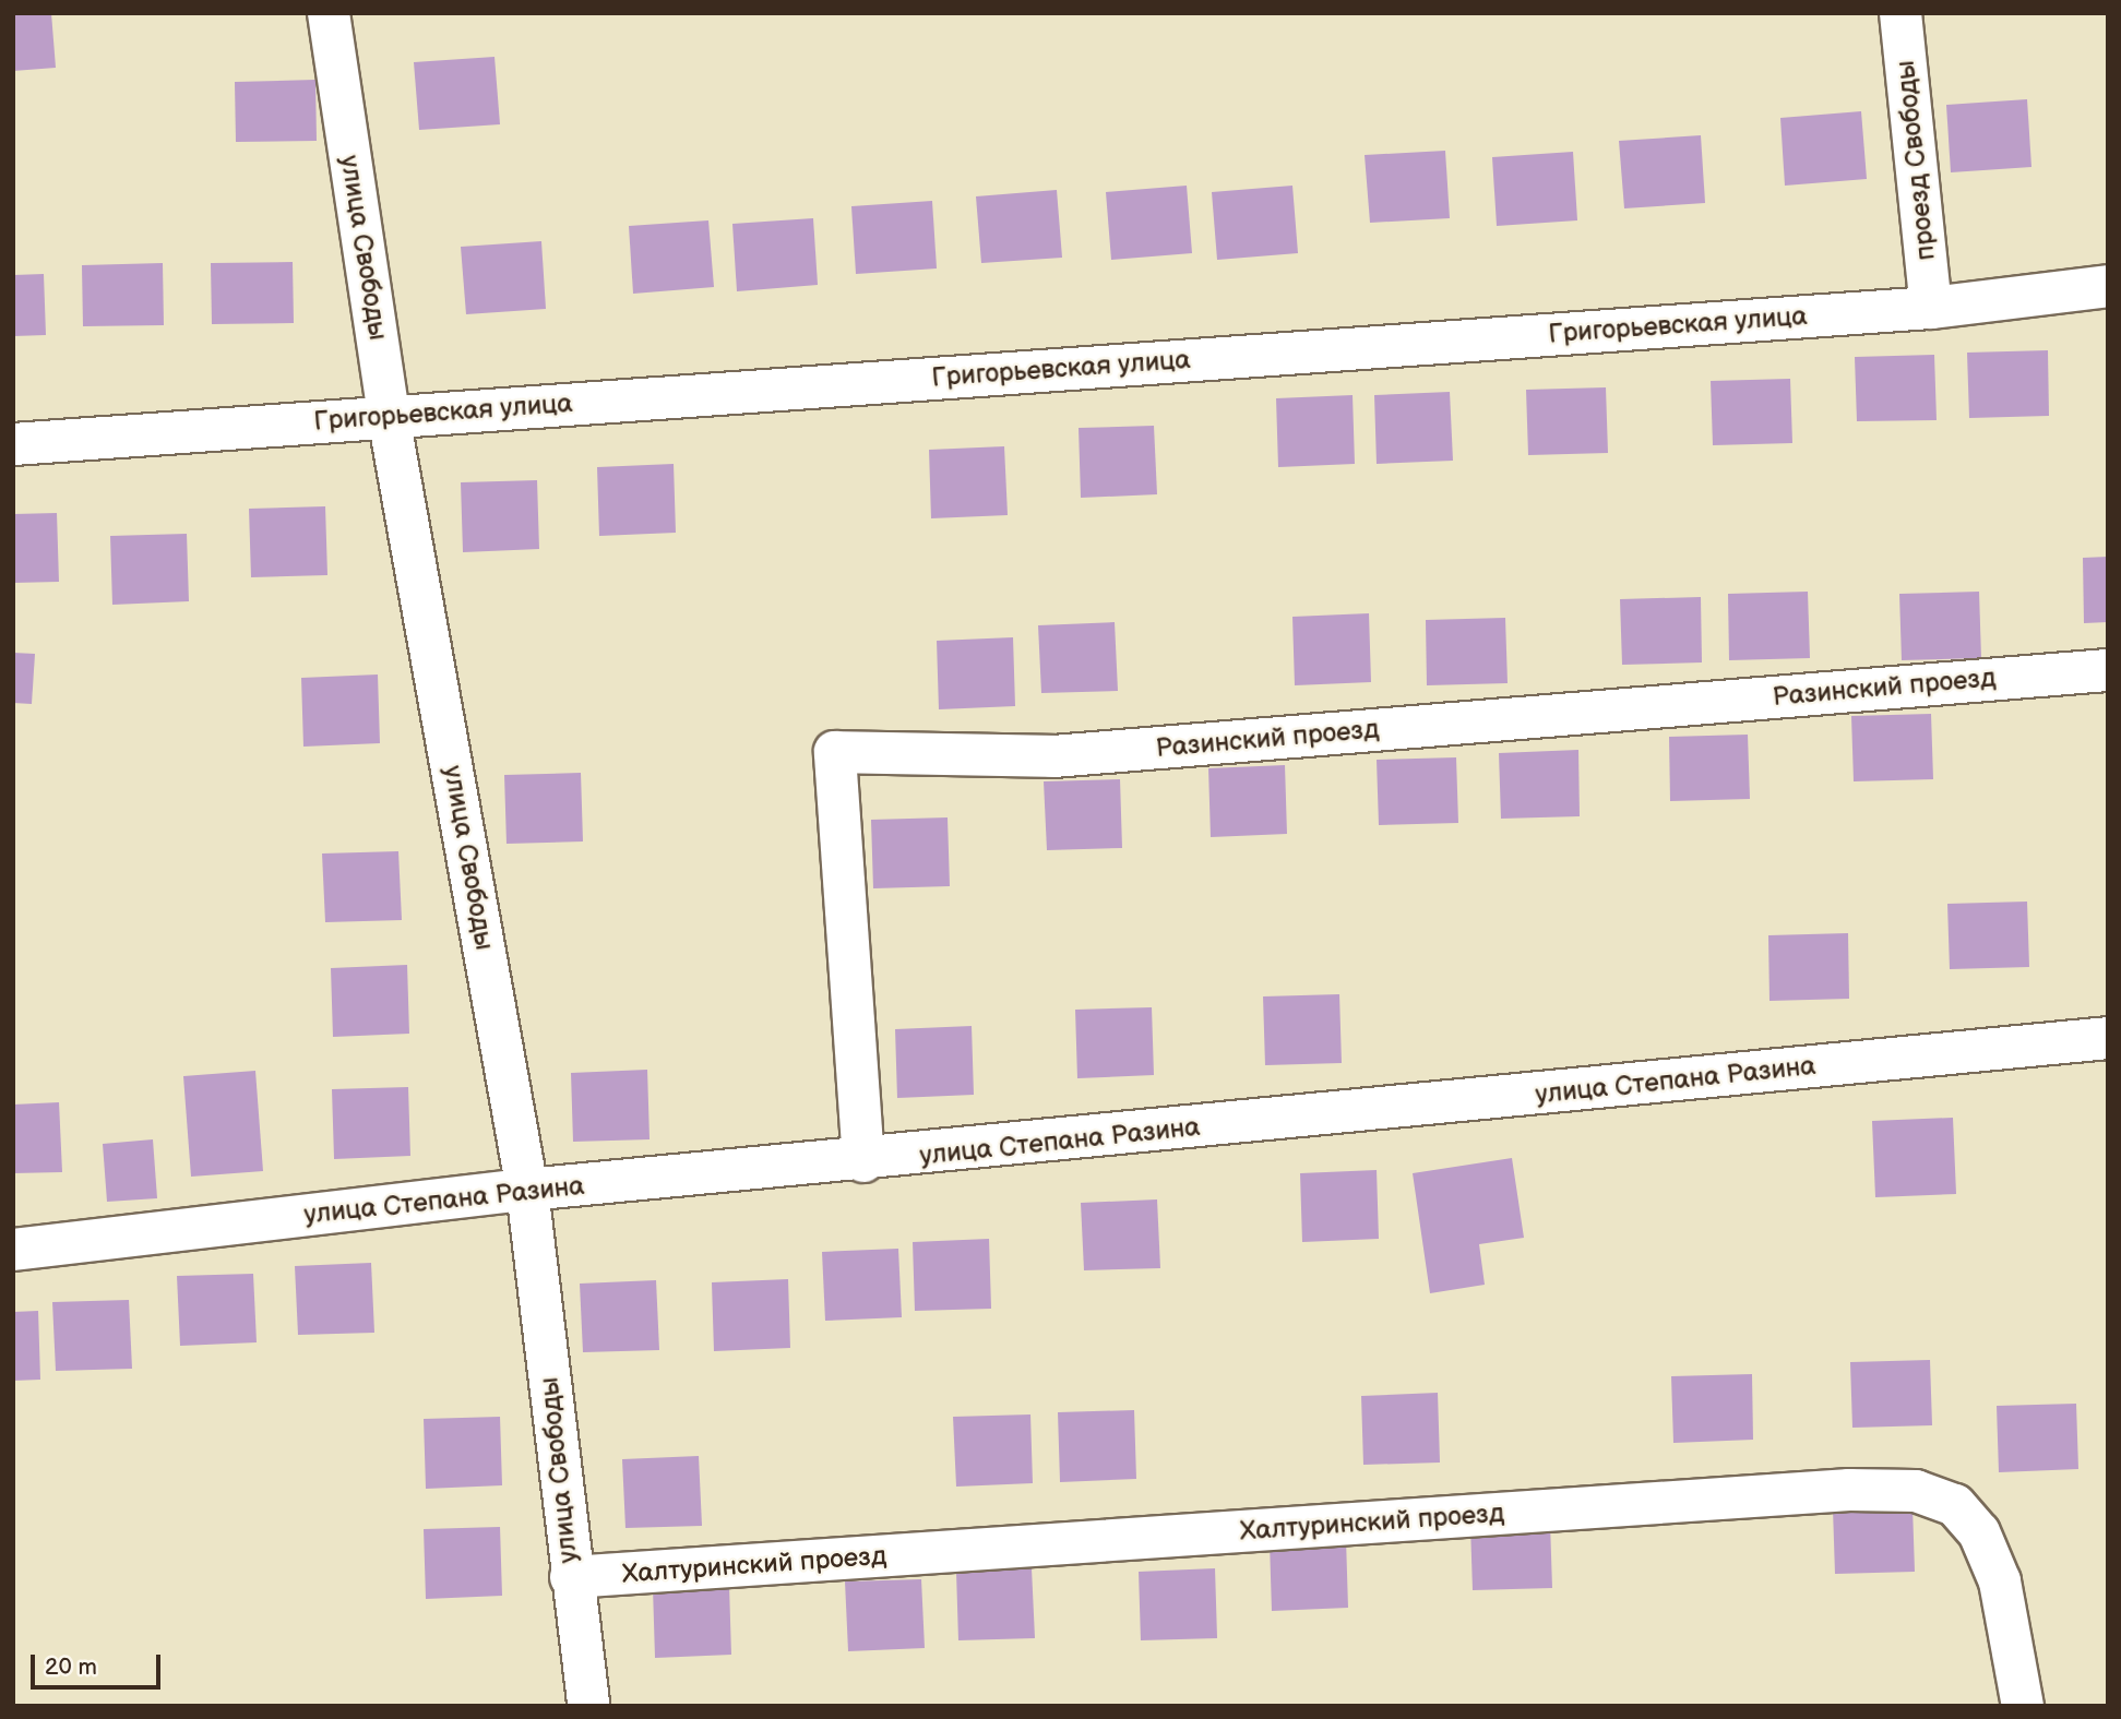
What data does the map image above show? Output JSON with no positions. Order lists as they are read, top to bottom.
{
  "streets": {
    "street": [
      "проезд Свободы",
      "улица Свободы",
      "Григорьевская улица",
      "Разинский проезд",
      "улица Степана Разина",
      "Халтуринский проезд"
    ]
  },
  "crossings": [
    ["проезд Свободы", "Григорьевская улица"],
    ["улица Свободы", "Григорьевская улица"],
    ["улица Свободы", "улица Степана Разина"],
    ["улица Свободы", "Халтуринский проезд"],
    ["Разинский проезд", "улица Степана Разина"]
  ],
  "scale_bar": "20 m"
}
